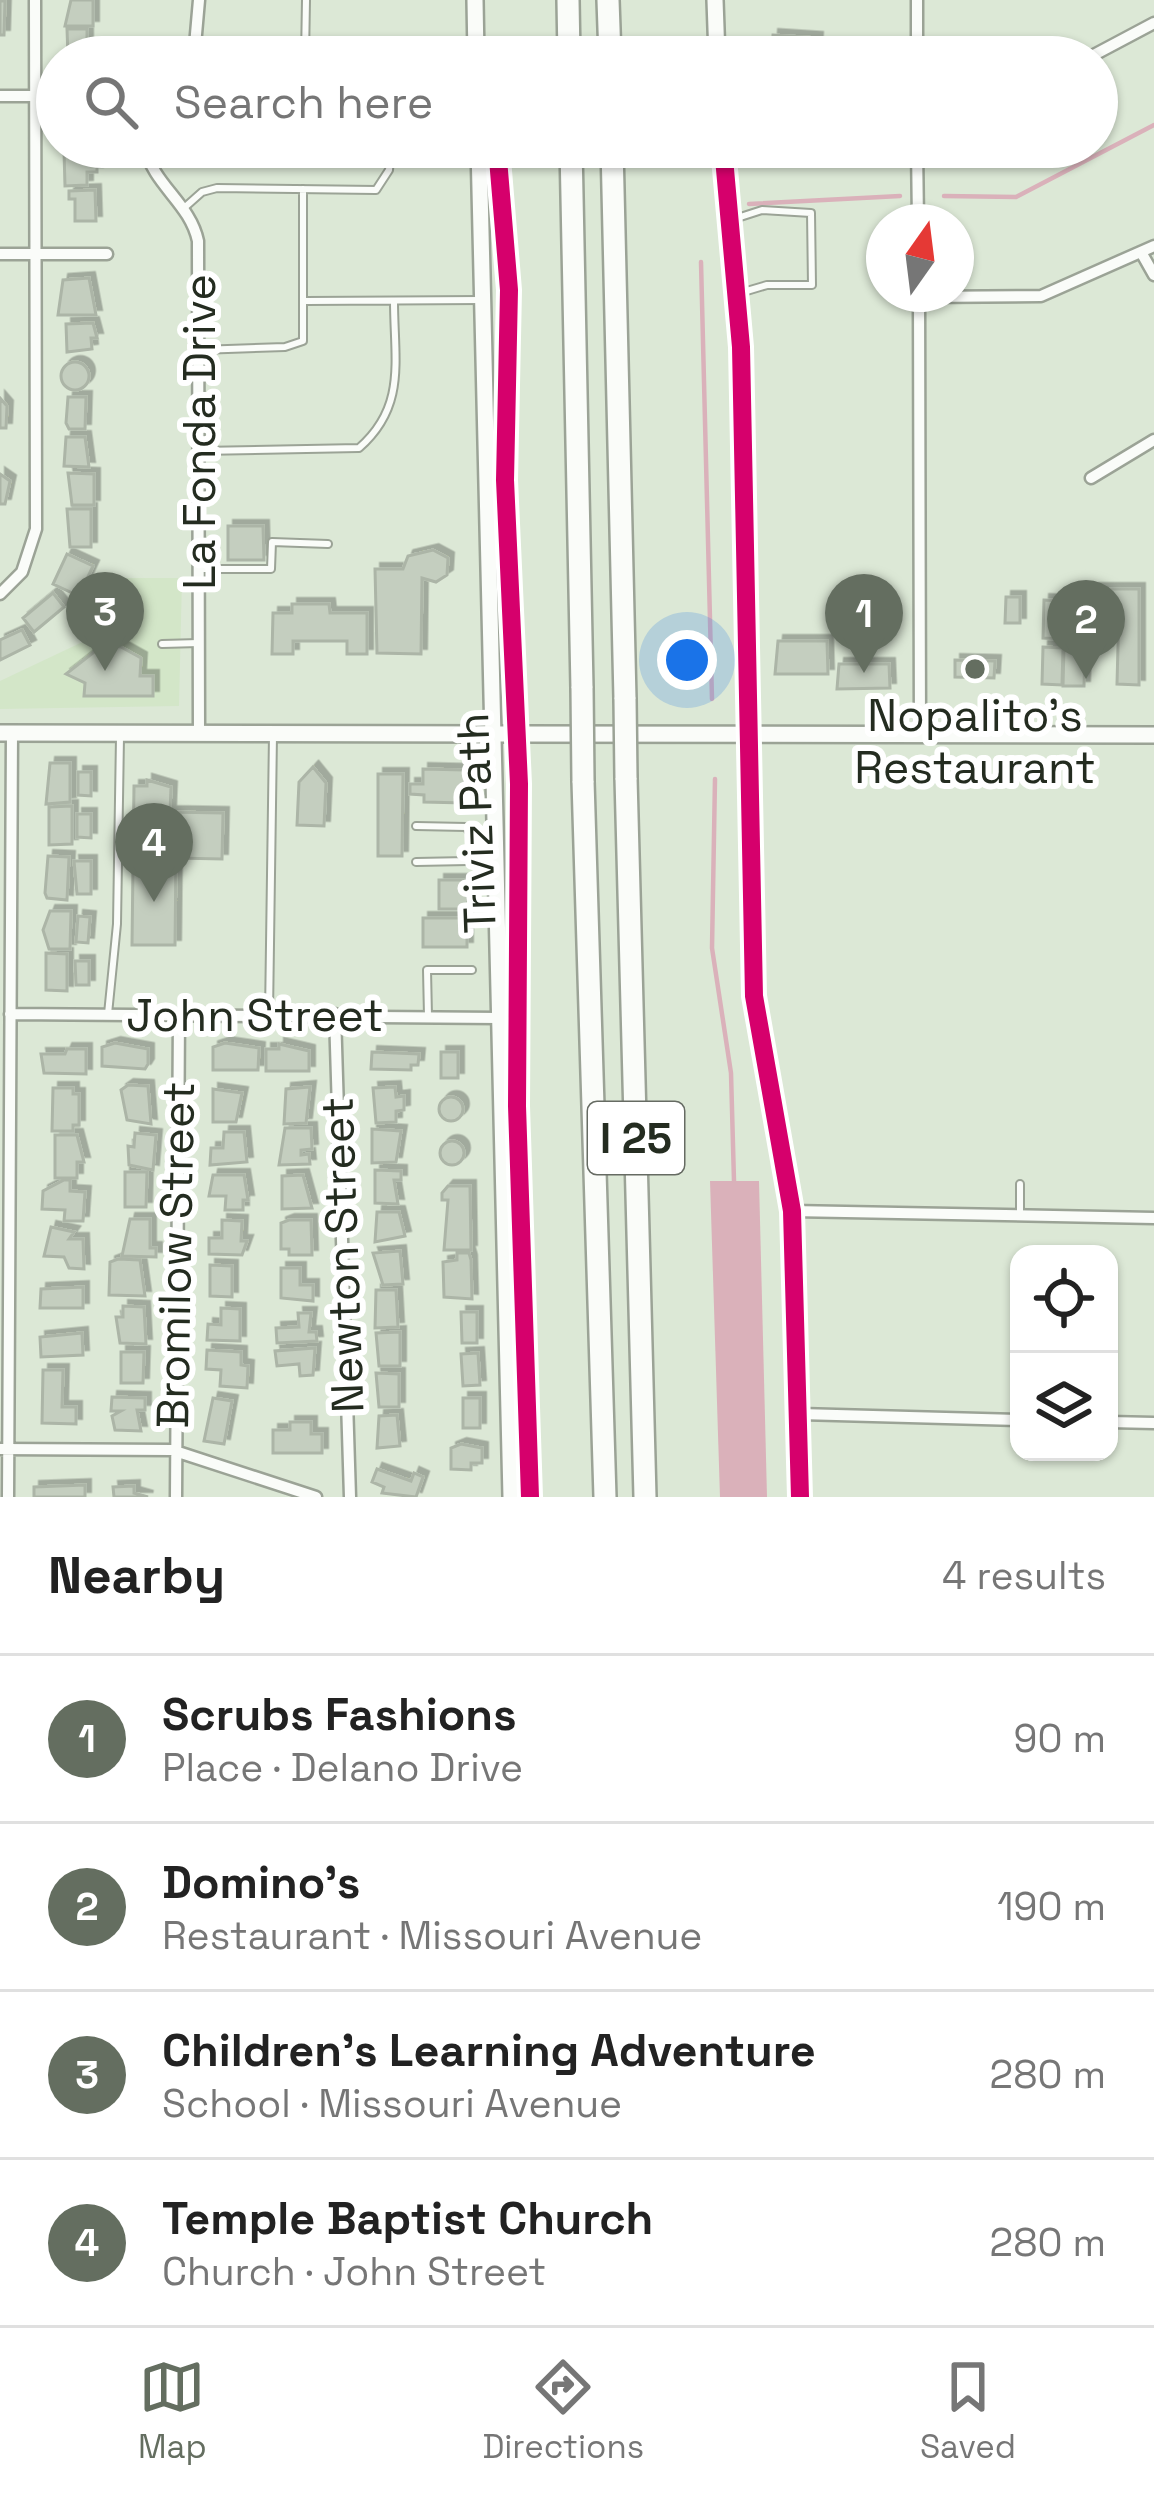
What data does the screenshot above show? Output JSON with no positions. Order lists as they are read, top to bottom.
{
  "streets": {
    "highway": ["I 25"],
    "street": [
      "La Fonda Drive",
      "John Street",
      "Bromilow Street",
      "Newton Street"
    ],
    "cycle path": ["Triviz Path"]
  },
  "crossings": [
    ["John Street", "Bromilow Street"],
    ["John Street", "Newton Street"]
  ],
  "places": ["Nopalito's Restaurant"],
  "north": "top",
  "page": {
    "search": "Search here",
    "pins": [
      "3",
      "1",
      "2",
      "4"
    ],
    "heading": ["Nearby", "4 results"],
    "list": [
      {
        "mark": "1",
        "name": "Scrubs Fashions",
        "note": "Place · Delano Drive",
        "value": "90 m"
      },
      {
        "mark": "2",
        "name": "Domino's",
        "note": "Restaurant · Missouri Avenue",
        "value": "190 m"
      },
      {
        "mark": "3",
        "name": "Children's Learning Adventure",
        "note": "School · Missouri Avenue",
        "value": "280 m"
      },
      {
        "mark": "4",
        "name": "Temple Baptist Church",
        "note": "Church · John Street",
        "value": "280 m"
      }
    ],
    "nav": ["Map", "Directions", "Saved"]
  }
}
